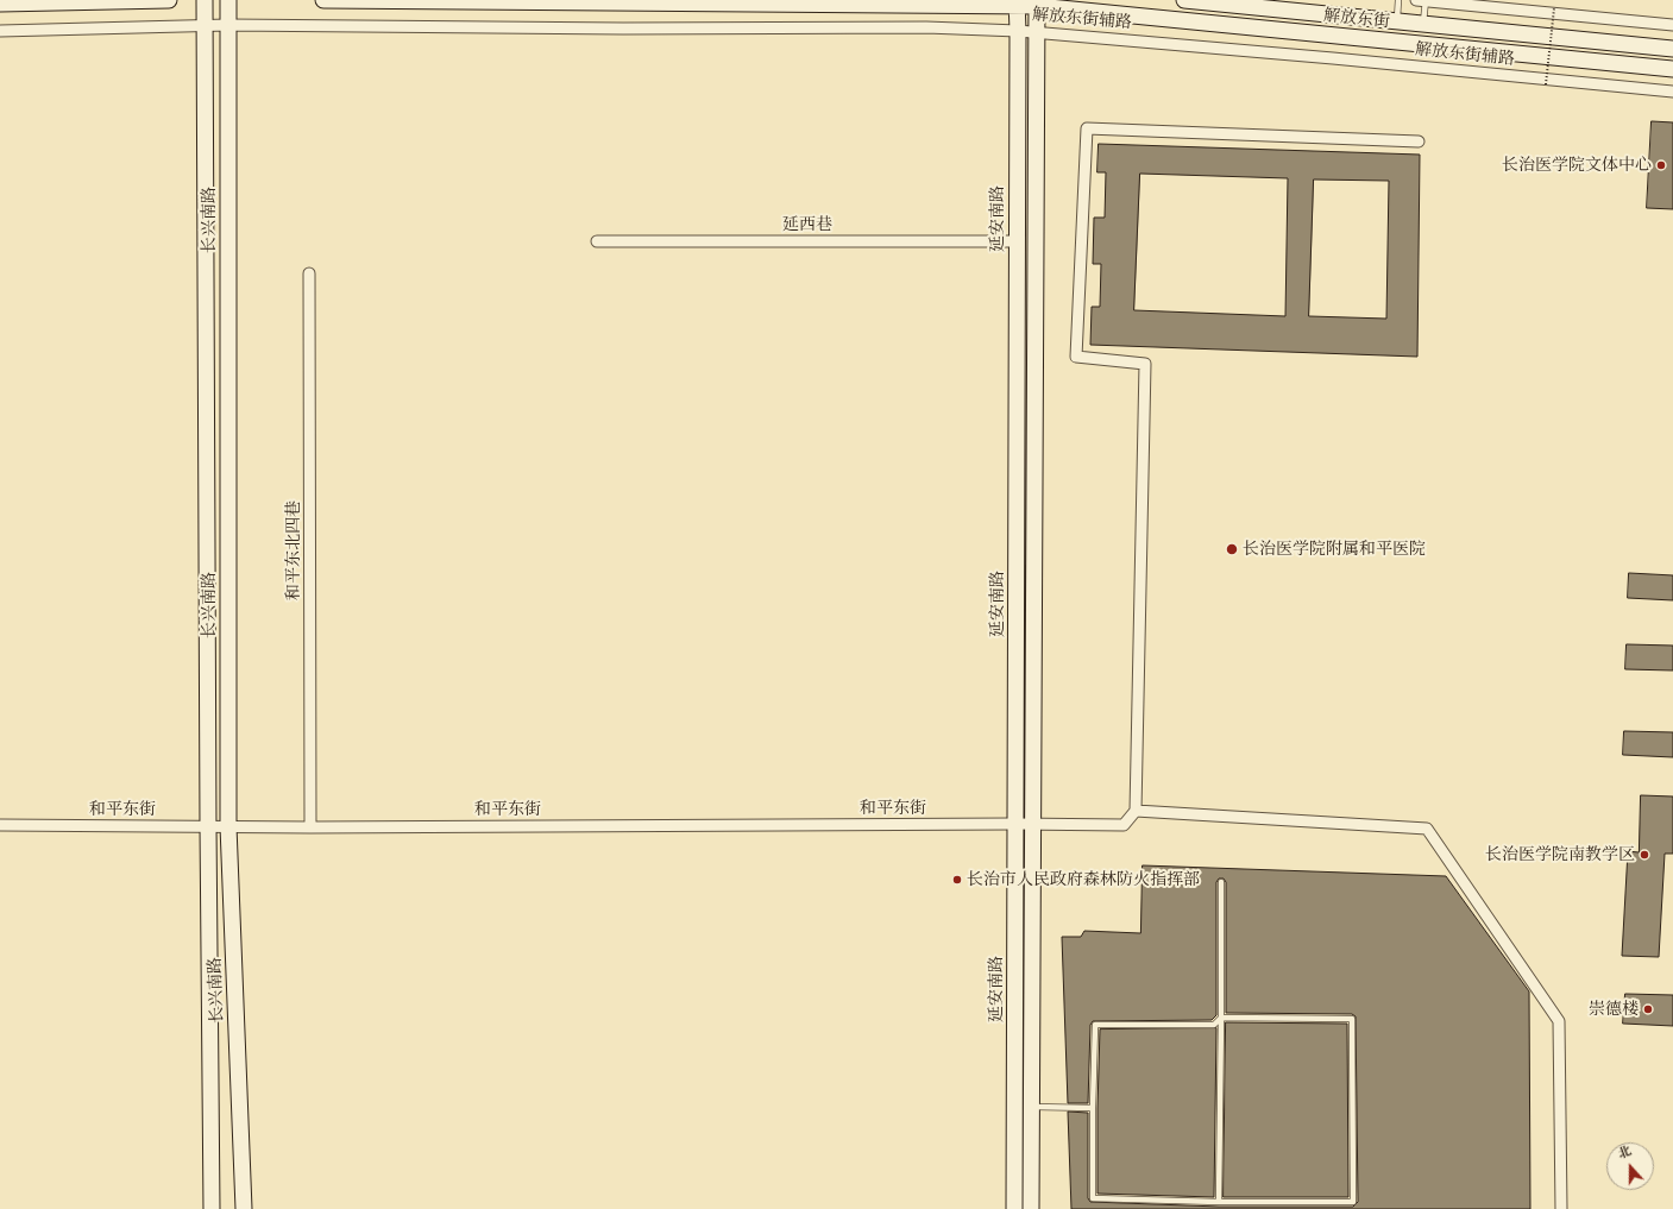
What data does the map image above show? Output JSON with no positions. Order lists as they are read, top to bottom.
{
  "streets": {
    "main road": ["解放东街", "延安南路", "长兴南路"],
    "street": [
      "解放东街辅路",
      "延西巷",
      "和平东北四巷",
      "和平东街"
    ]
  },
  "crossings": [
    ["解放东街辅路", "延安南路"],
    ["解放东街辅路", "长兴南路"],
    ["解放东街", "延安南路"],
    ["延安南路", "延西巷"],
    ["延安南路", "和平东街"],
    ["长兴南路", "和平东街"],
    ["和平东北四巷", "和平东街"]
  ],
  "places": [
    "长治医学院文体中心",
    "长治医学院附属和平医院",
    "长治医学院南教学区",
    "长治市人民政府森林防火指挥部",
    "崇德楼"
  ],
  "north": "top"
}
